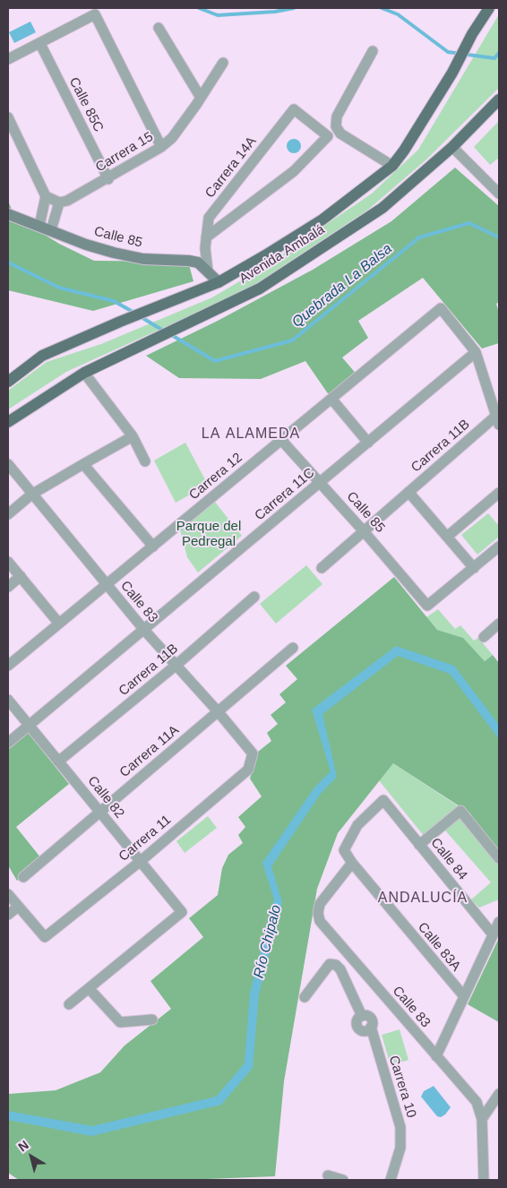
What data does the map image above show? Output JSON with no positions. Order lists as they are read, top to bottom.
{
  "streets": {
    "main road": ["Avenida Ambalá"],
    "street": [
      "Calle 85C",
      "Carrera 15",
      "Carrera 14A",
      "Calle 85",
      "Carrera 11B",
      "Carrera 12",
      "Carrera 11C",
      "Calle 83",
      "Carrera 11A",
      "Calle 82",
      "Carrera 11",
      "Calle 84",
      "Calle 83A",
      "Carrera 10"
    ]
  },
  "crossings": [
    ["Calle 85C", "Carrera 15"],
    ["Carrera 14A", "Calle 85"],
    ["Calle 85", "Avenida Ambalá"],
    ["Calle 85", "Carrera 11B"],
    ["Calle 85", "Carrera 12"],
    ["Calle 85", "Carrera 11C"],
    ["Carrera 11B", "Calle 83"],
    ["Carrera 11B", "Calle 82"],
    ["Carrera 12", "Carrera 11C"],
    ["Carrera 12", "Calle 83"],
    ["Carrera 11C", "Calle 83"],
    ["Carrera 11C", "Calle 82"],
    ["Calle 83", "Carrera 11A"],
    ["Calle 83", "Carrera 11"],
    ["Calle 83", "Calle 83A"],
    ["Carrera 11A", "Calle 82"],
    ["Calle 82", "Carrera 11"],
    ["Calle 84", "Calle 83A"]
  ],
  "districts": ["LA ALAMEDA", "ANDALUCÍA"],
  "water": ["Quebrada La Balsa", "Río Chipalo"],
  "parks": ["Parque del Pedregal"],
  "north": "top left"
}
